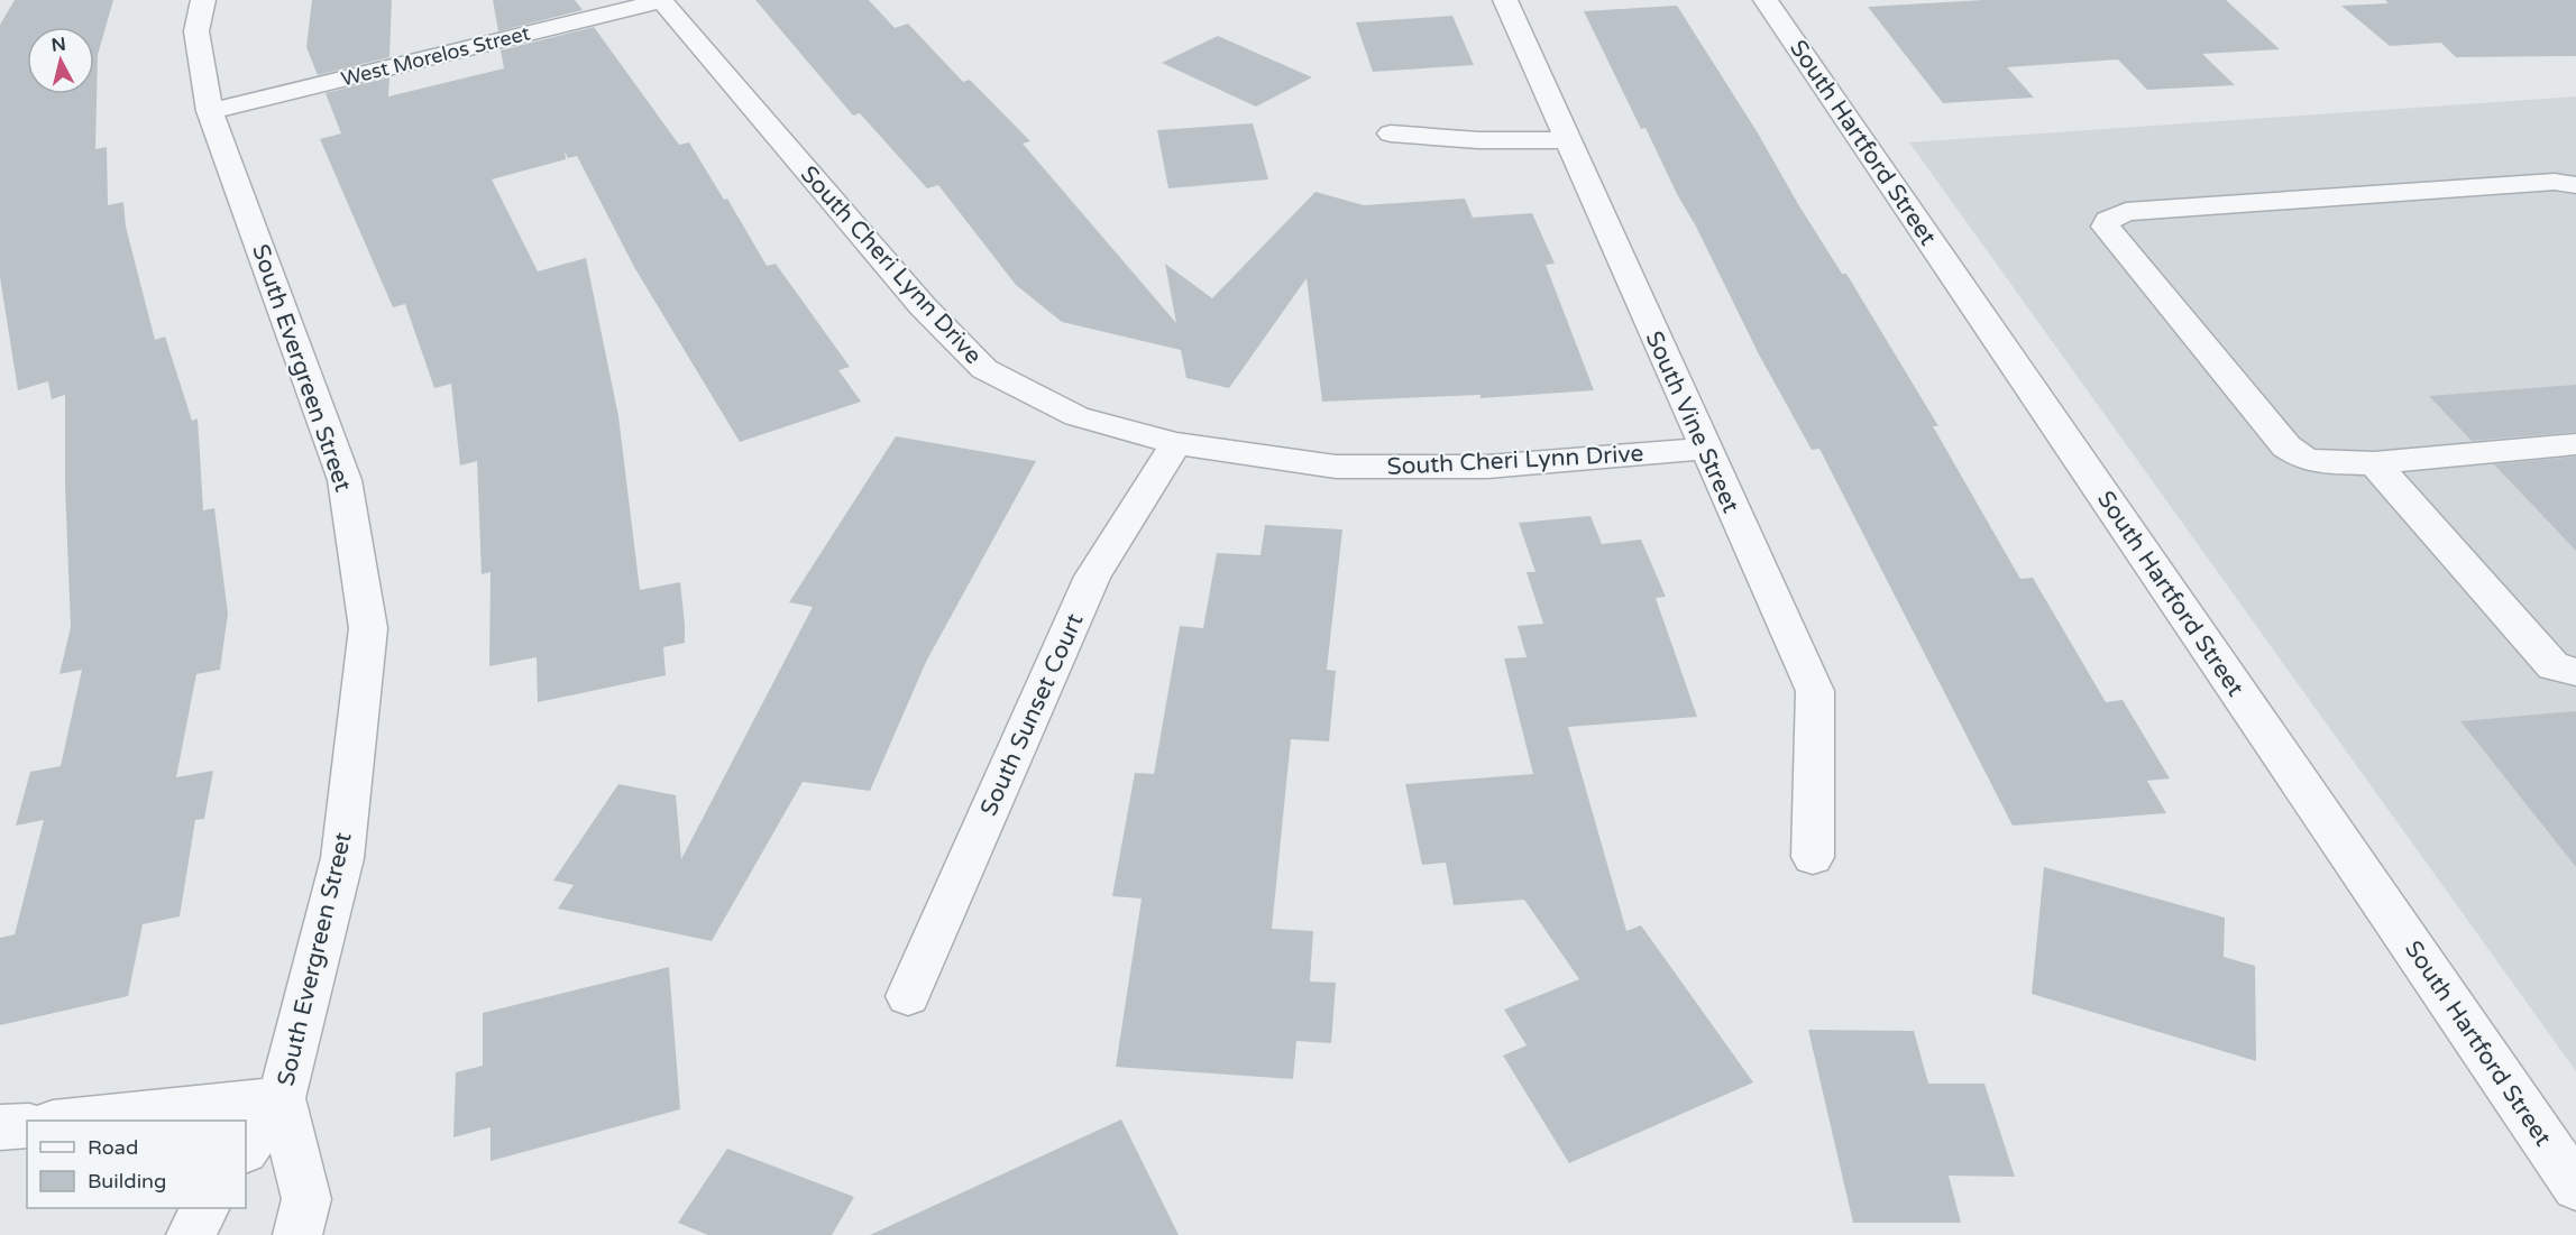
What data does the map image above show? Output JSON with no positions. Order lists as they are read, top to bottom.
{
  "streets": {
    "street": [
      "West Morelos Street",
      "South Hartford Street",
      "South Cheri Lynn Drive",
      "South Evergreen Street",
      "South Vine Street",
      "South Sunset Court"
    ]
  },
  "crossings": [
    ["West Morelos Street", "South Cheri Lynn Drive"],
    ["West Morelos Street", "South Evergreen Street"],
    ["South Cheri Lynn Drive", "South Vine Street"],
    ["South Cheri Lynn Drive", "South Sunset Court"]
  ],
  "legend": ["Road", "Building"],
  "north": "top"
}
